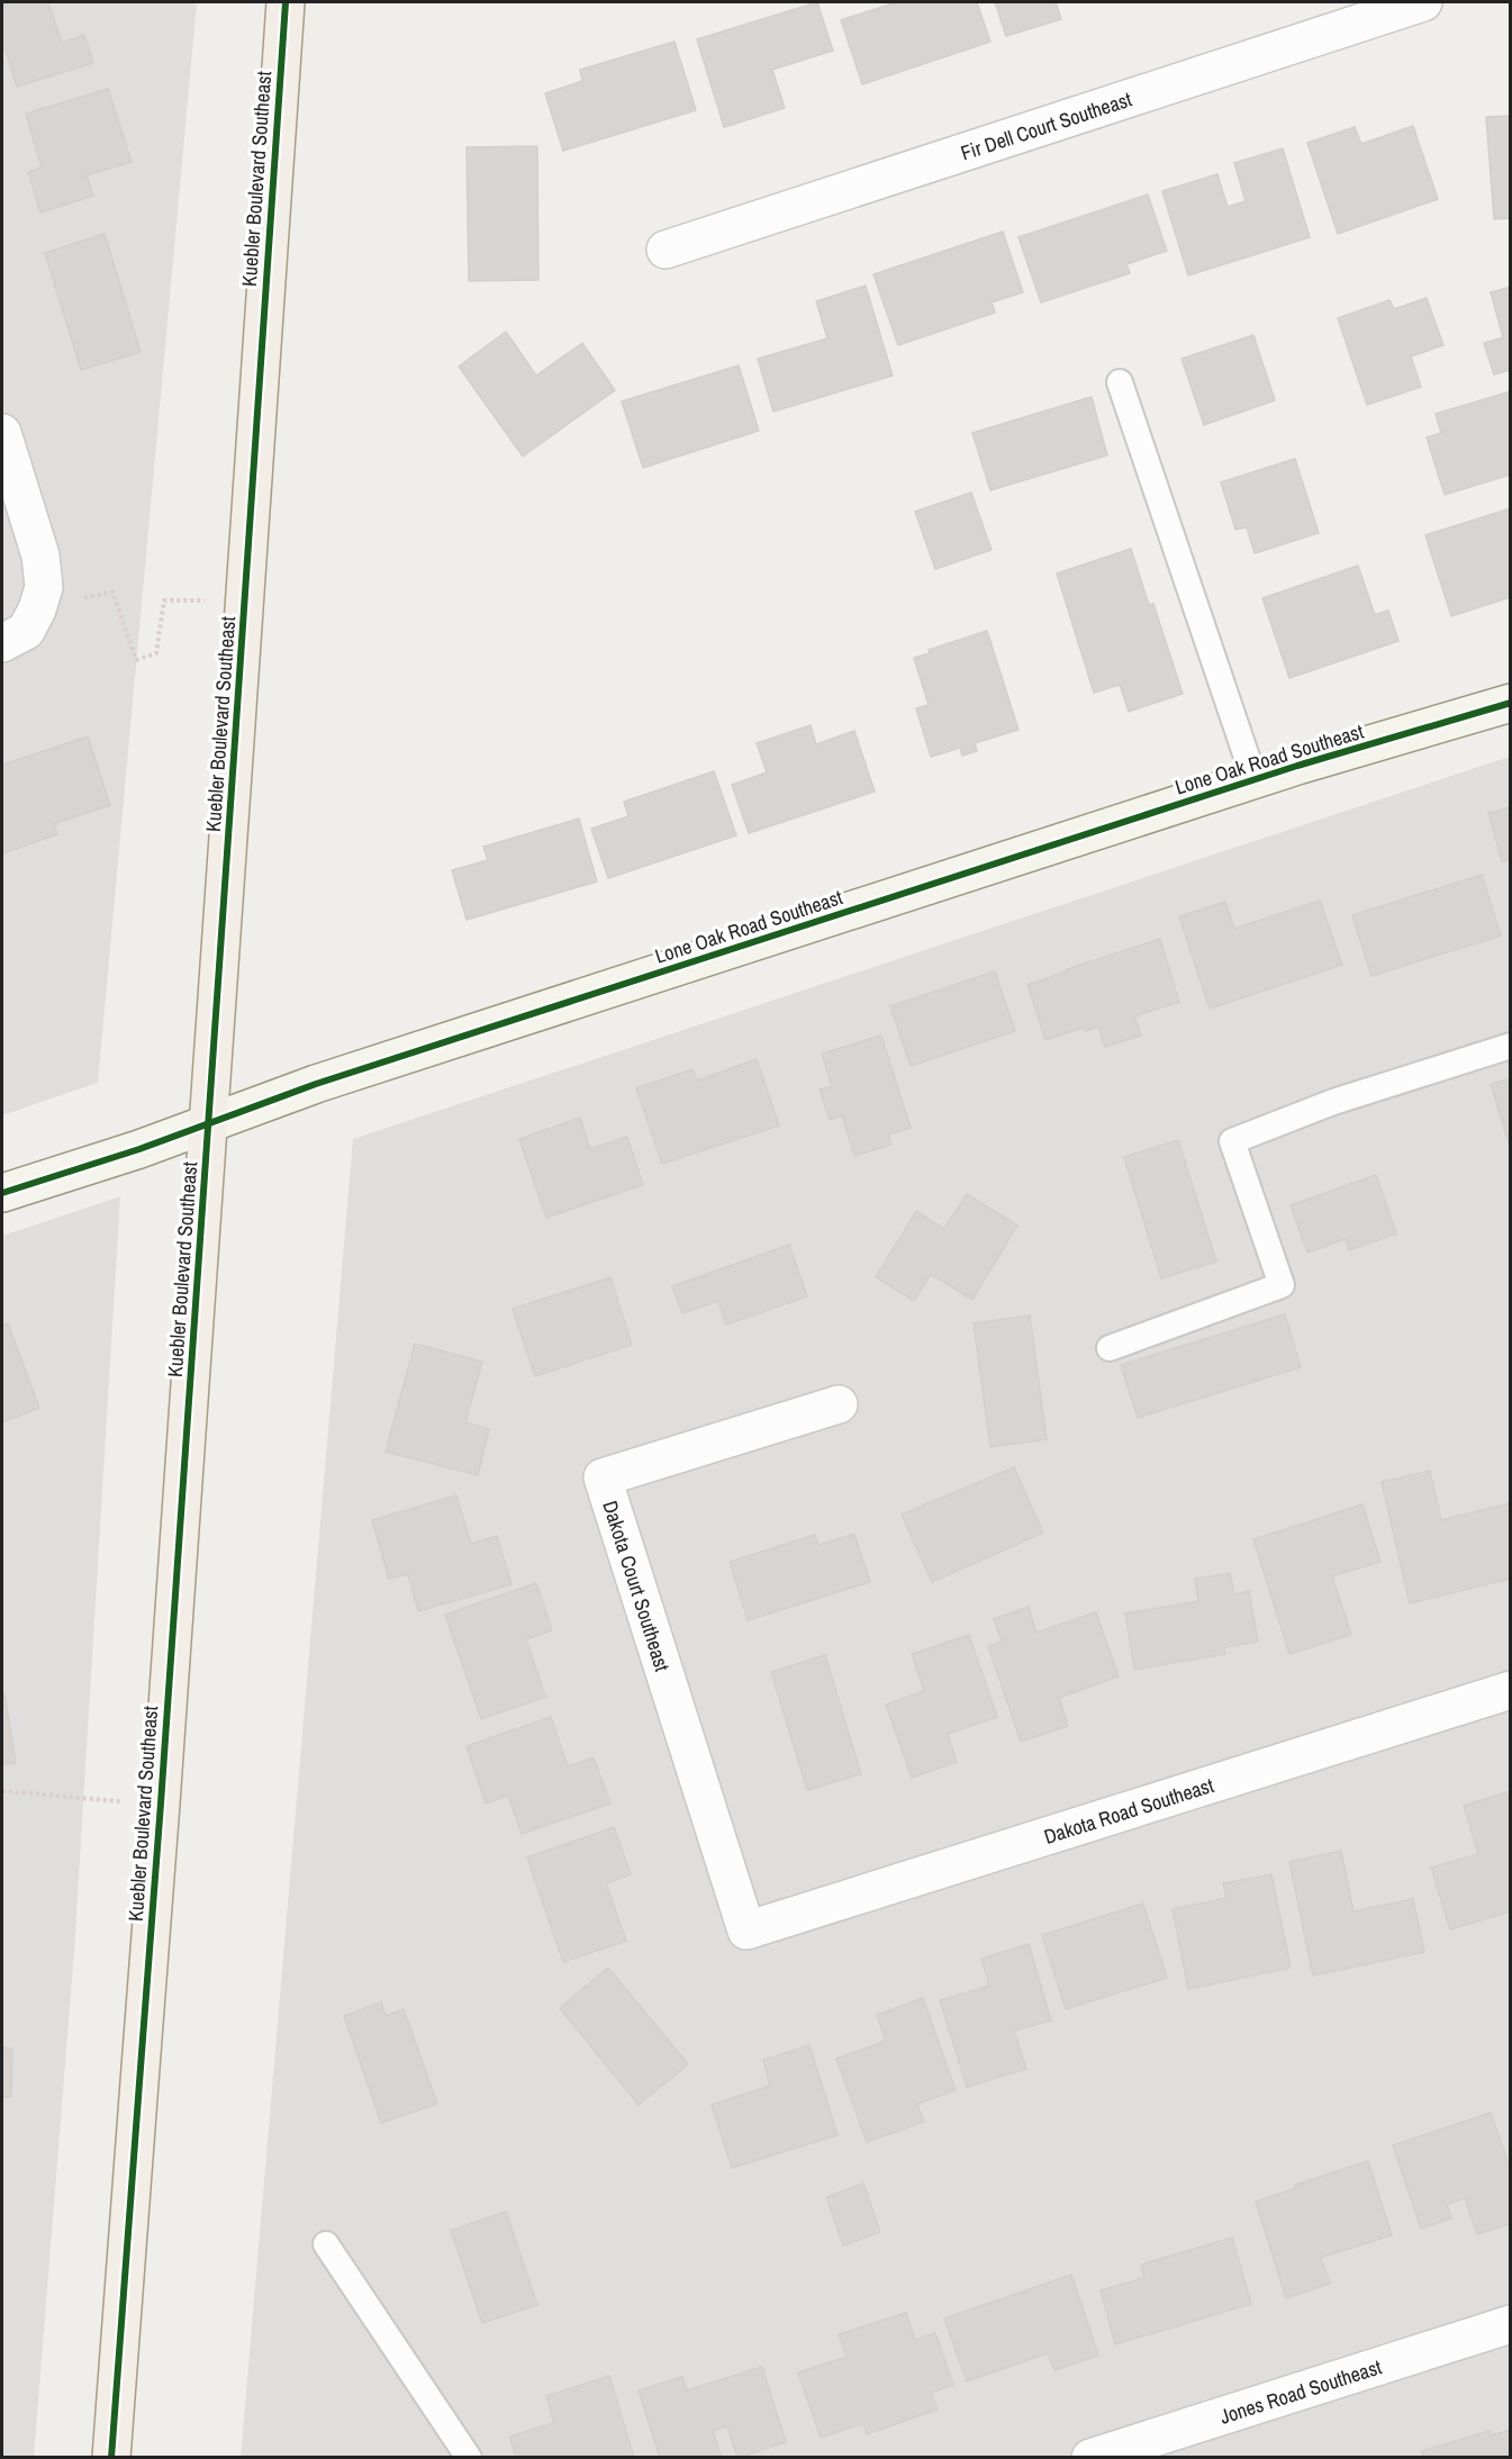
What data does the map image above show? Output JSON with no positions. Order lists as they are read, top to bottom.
{
  "streets": {
    "main road": ["Kuebler Boulevard Southeast"],
    "street": [
      "Fir Dell Court Southeast",
      "Lone Oak Road Southeast",
      "Dakota Court Southeast",
      "Dakota Road Southeast",
      "Jones Road Southeast"
    ]
  },
  "crossings": [
    ["Kuebler Boulevard Southeast", "Lone Oak Road Southeast"],
    ["Dakota Court Southeast", "Dakota Road Southeast"]
  ]
}
